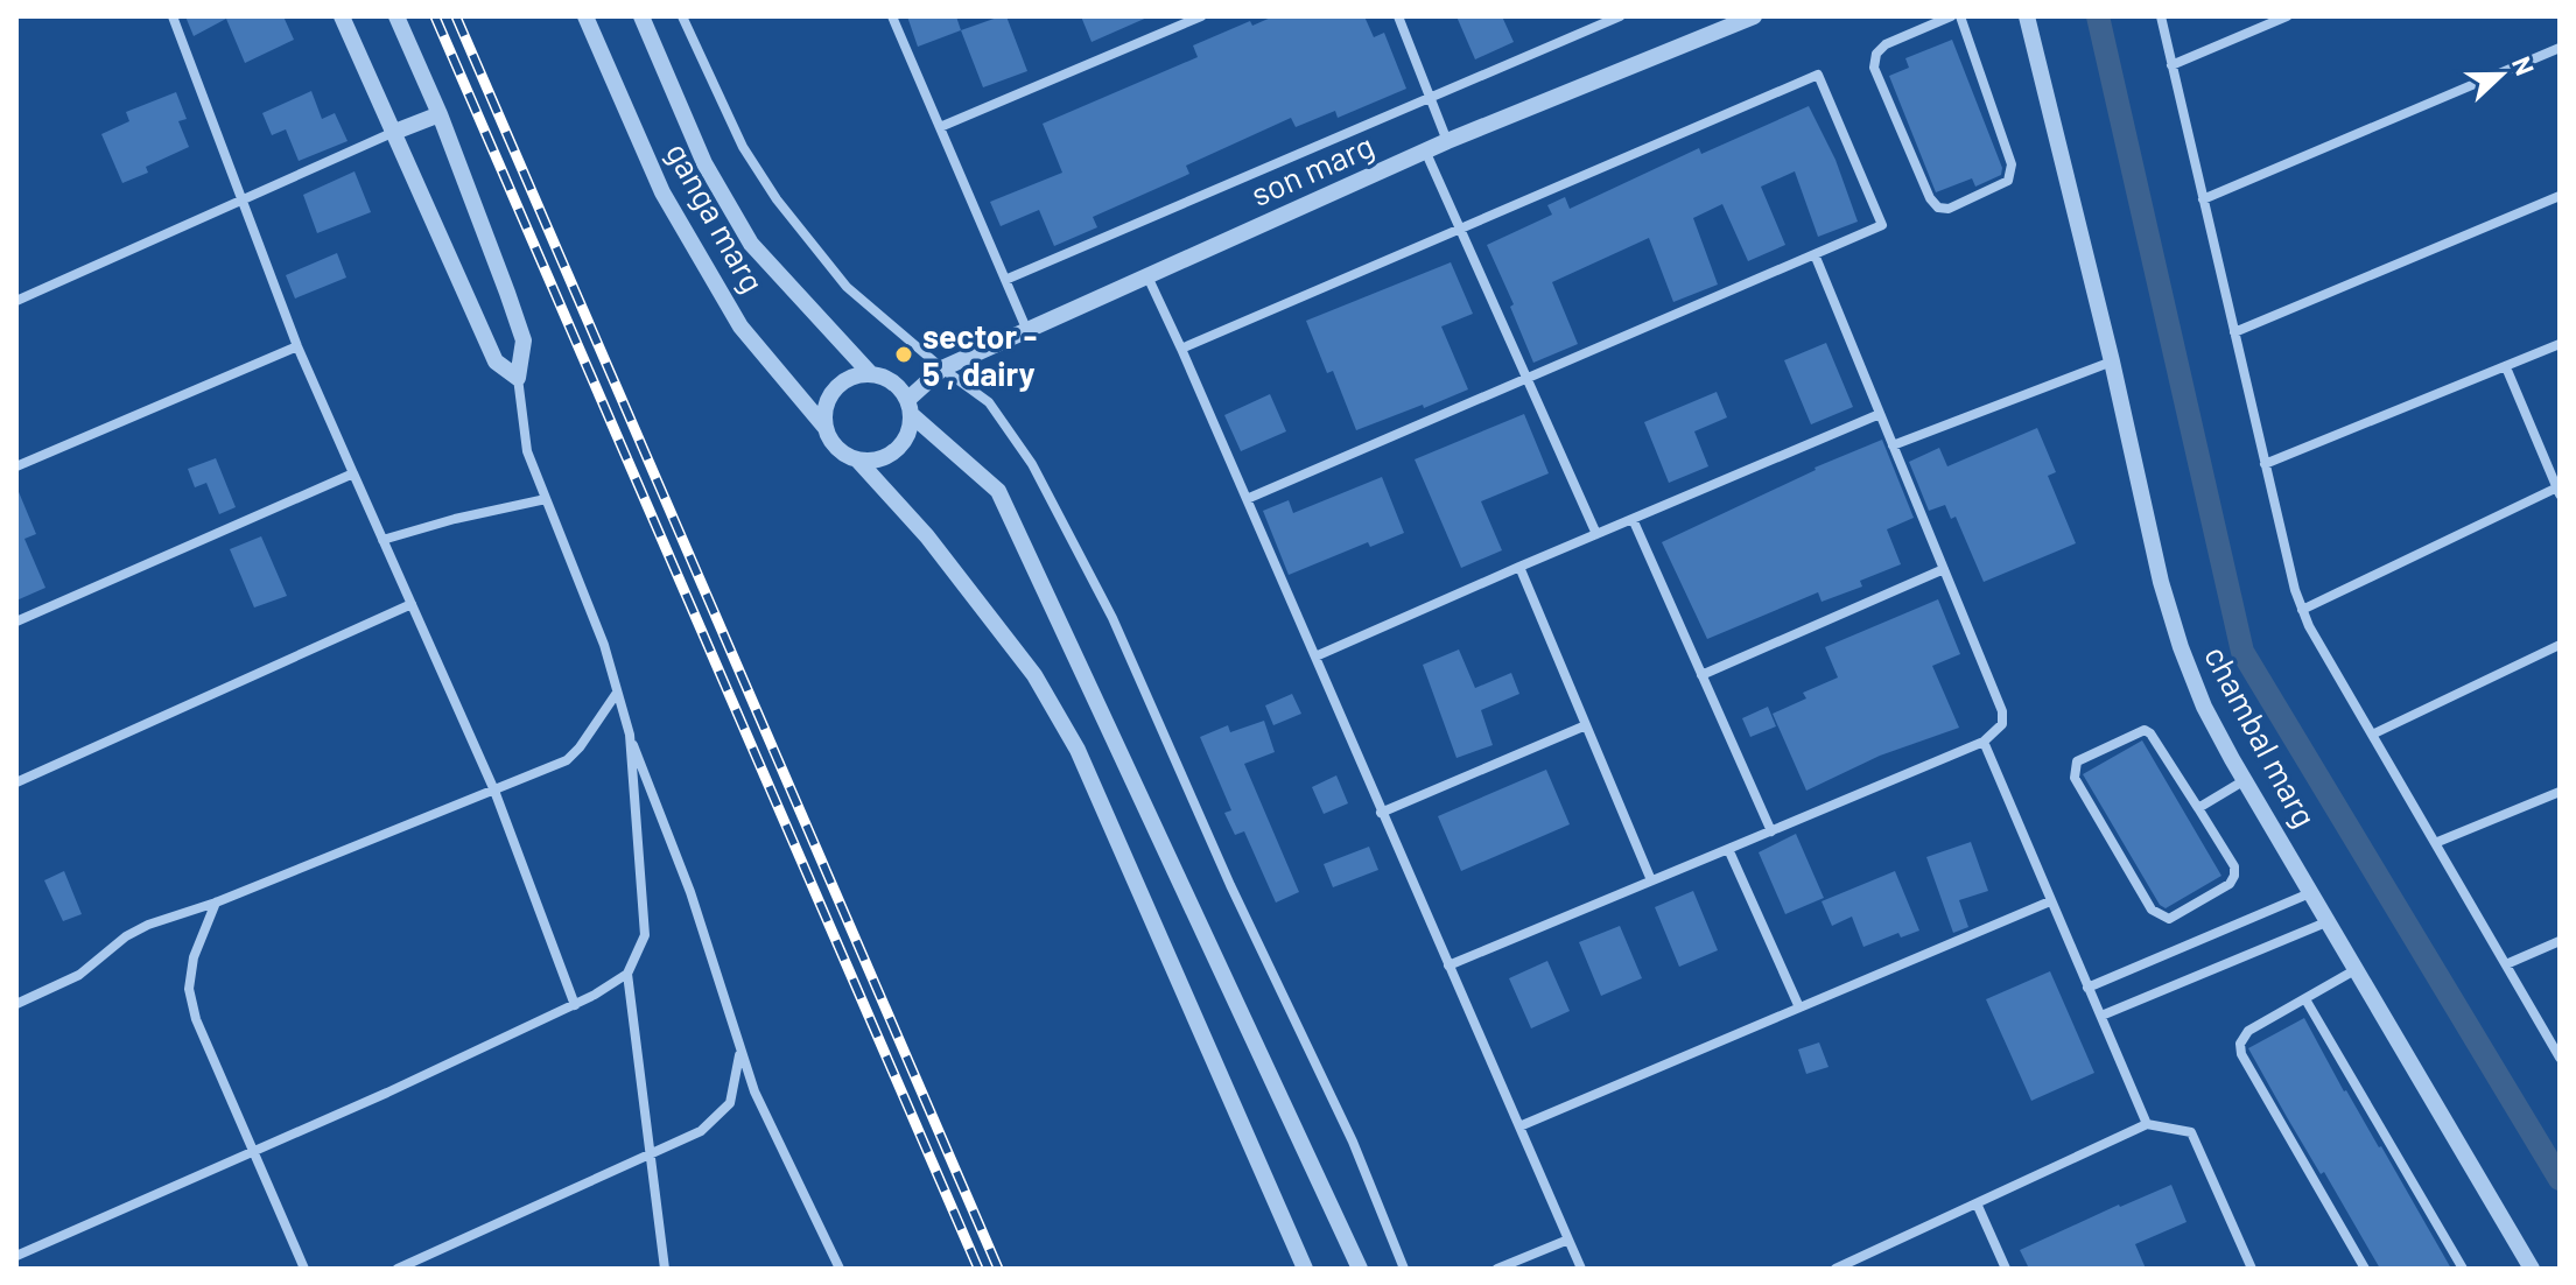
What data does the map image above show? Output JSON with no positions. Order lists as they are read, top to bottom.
{
  "streets": {
    "street": ["son marg", "ganga marg", "chambal marg"]
  },
  "crossings": [
    ["son marg", "ganga marg"]
  ],
  "places": ["sector - 5 , dairy"],
  "north": "right"
}
